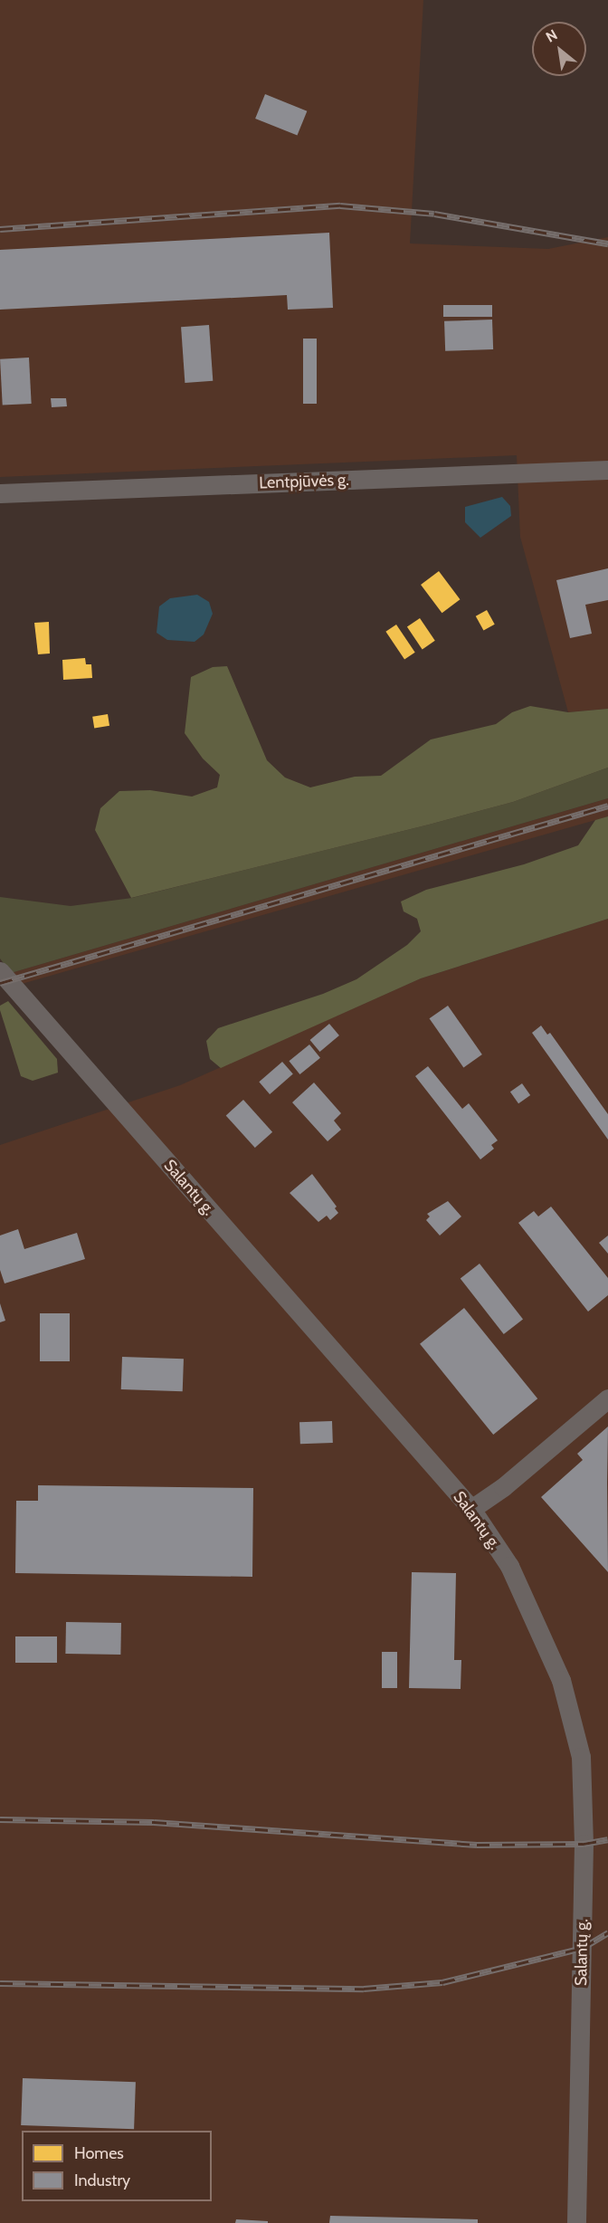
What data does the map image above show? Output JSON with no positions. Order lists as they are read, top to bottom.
{
  "streets": {
    "street": ["Lentpjūvės g.", "Salantų g."]
  },
  "legend": ["Homes", "Industry"],
  "north": "top left"
}
